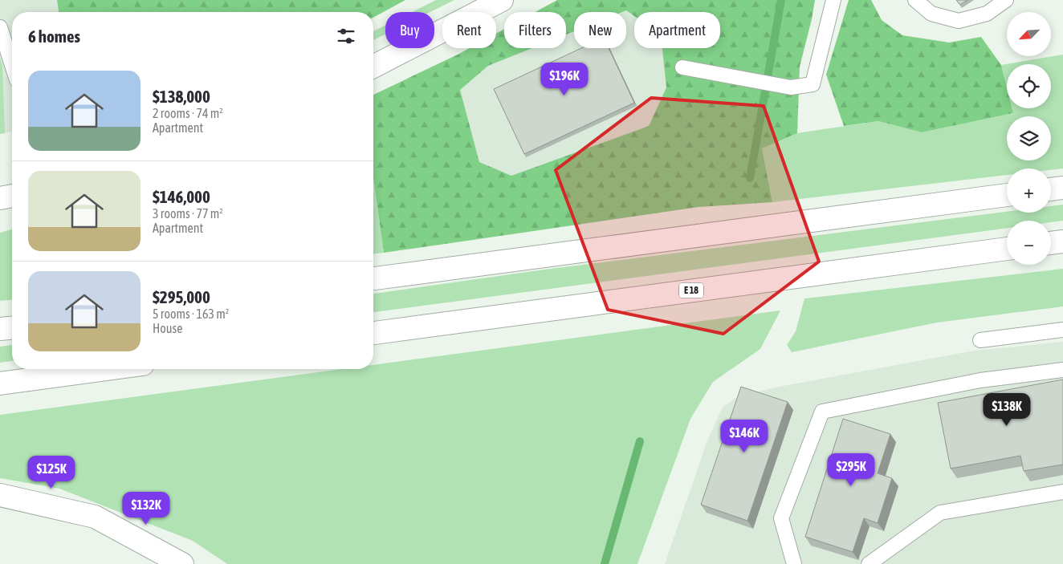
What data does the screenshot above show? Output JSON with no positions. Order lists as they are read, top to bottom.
{
  "streets": {
    "main road": ["E 18"]
  },
  "north": "bottom left",
  "page": {
    "map_buttons": ["+", "−"],
    "chip": [
      "Buy",
      "Rent",
      "Filters",
      "New",
      "Apartment"
    ],
    "heading": "6 homes",
    "list": [
      {
        "name": "$138,000",
        "note": "2 rooms · 74 m² · Apartment"
      },
      {
        "name": "$146,000",
        "note": "3 rooms · 77 m² · Apartment"
      },
      {
        "name": "$295,000",
        "note": "5 rooms · 163 m² · House"
      }
    ],
    "price": [
      "$196K",
      "$138K",
      "$146K",
      "$295K",
      "$125K",
      "$132K"
    ]
  }
}
